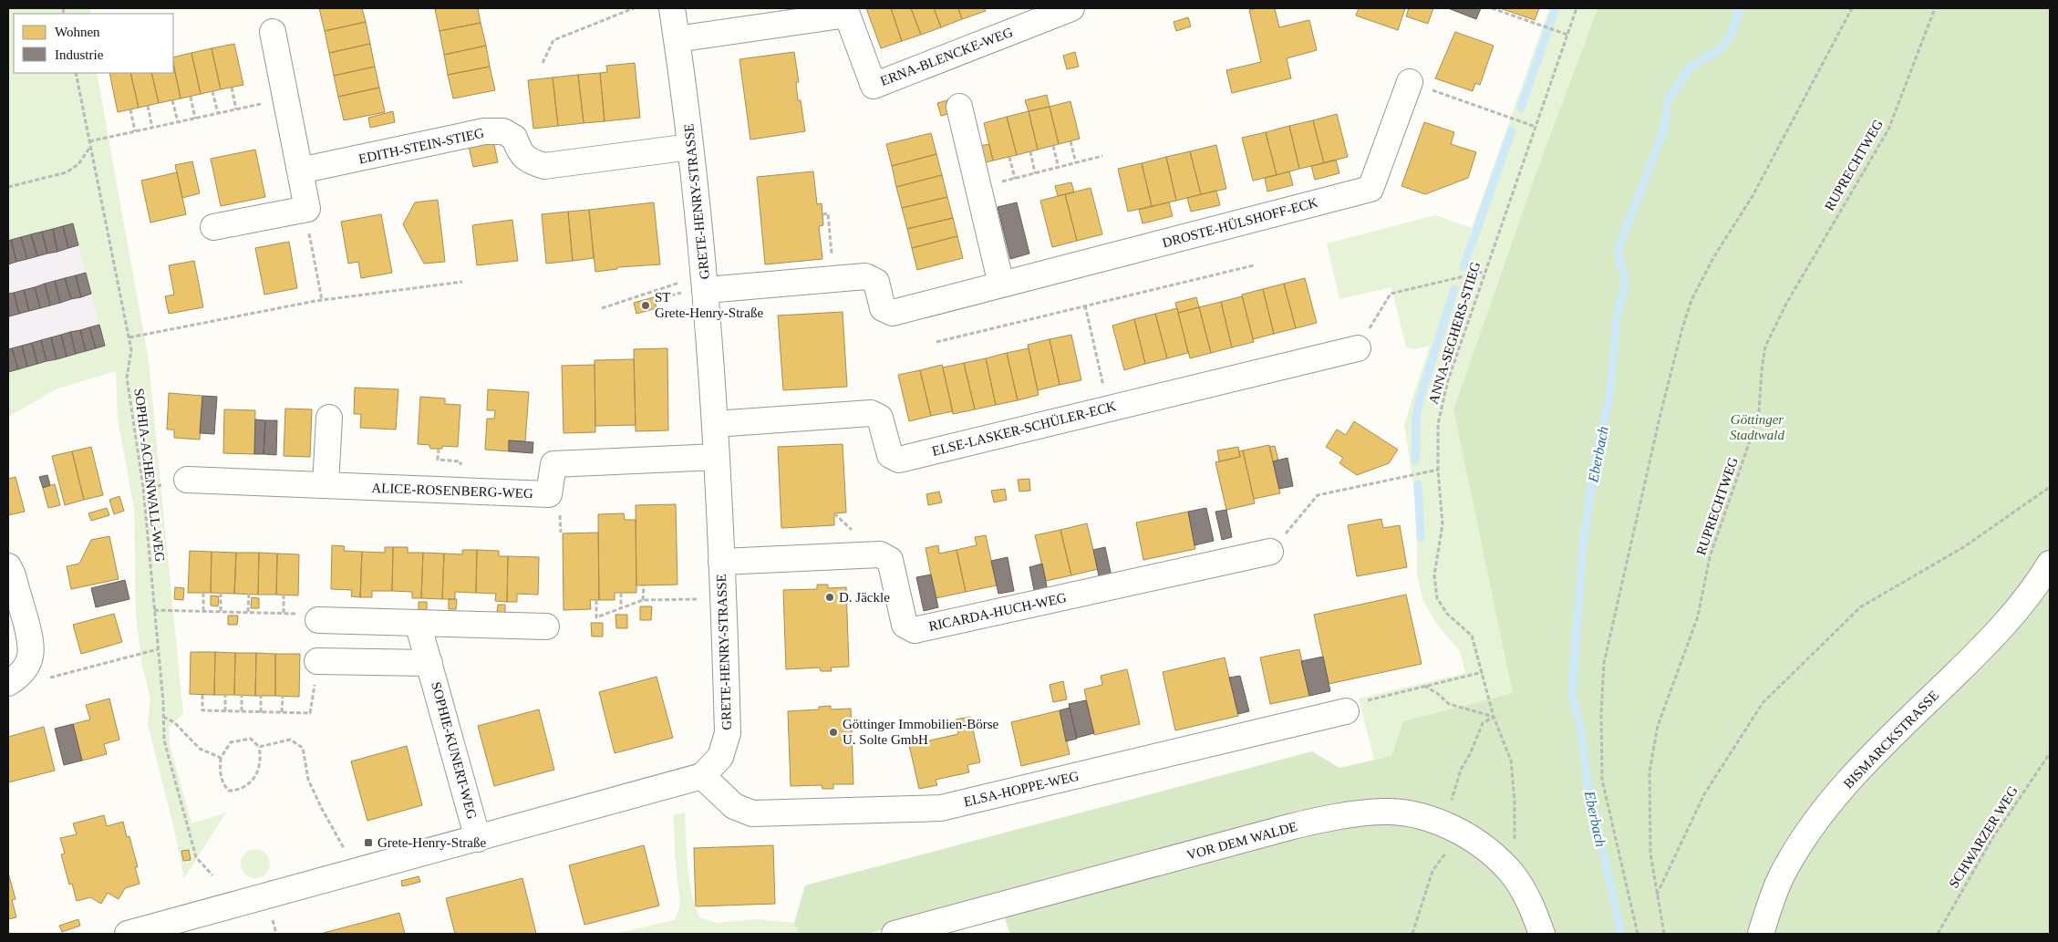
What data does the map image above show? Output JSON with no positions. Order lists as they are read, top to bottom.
{
  "streets": {
    "street": [
      "ERNA-BLENCKE-WEG",
      "EDITH-STEIN-STIEG",
      "GRETE-HENRY-STRASSE",
      "DROSTE-HÜLSHOFF-ECK",
      "ELSE-LASKER-SCHÜLER-ECK",
      "ALICE-ROSENBERG-WEG",
      "RICARDA-HUCH-WEG",
      "BISMARCKSTRASSE",
      "SOPHIE-KUNERT-WEG",
      "ELSA-HOPPE-WEG",
      "VOR DEM WALDE"
    ],
    "path": [
      "RUPRECHTWEG",
      "ANNA-SEGHERS-STIEG",
      "SOPHIA-ACHENWALL-WEG",
      "SCHWARZER WEG"
    ]
  },
  "crossings": [
    ["ERNA-BLENCKE-WEG", "GRETE-HENRY-STRASSE"],
    ["EDITH-STEIN-STIEG", "GRETE-HENRY-STRASSE"],
    ["GRETE-HENRY-STRASSE", "DROSTE-HÜLSHOFF-ECK"],
    ["GRETE-HENRY-STRASSE", "ELSE-LASKER-SCHÜLER-ECK"],
    ["GRETE-HENRY-STRASSE", "ALICE-ROSENBERG-WEG"],
    ["GRETE-HENRY-STRASSE", "RICARDA-HUCH-WEG"],
    ["GRETE-HENRY-STRASSE", "ELSA-HOPPE-WEG"],
    ["ANNA-SEGHERS-STIEG", "VOR DEM WALDE"]
  ],
  "water": ["Eberbach"],
  "parks": ["Göttinger Stadtwald"],
  "places": {
    "other": ["ST Grete-Henry-Straße", "D. Jäckle", "Göttinger Immobilien-Börse U. Solte GmbH"],
    "transit": ["Grete-Henry-Straße"]
  },
  "legend": ["Wohnen", "Industrie"]
}
